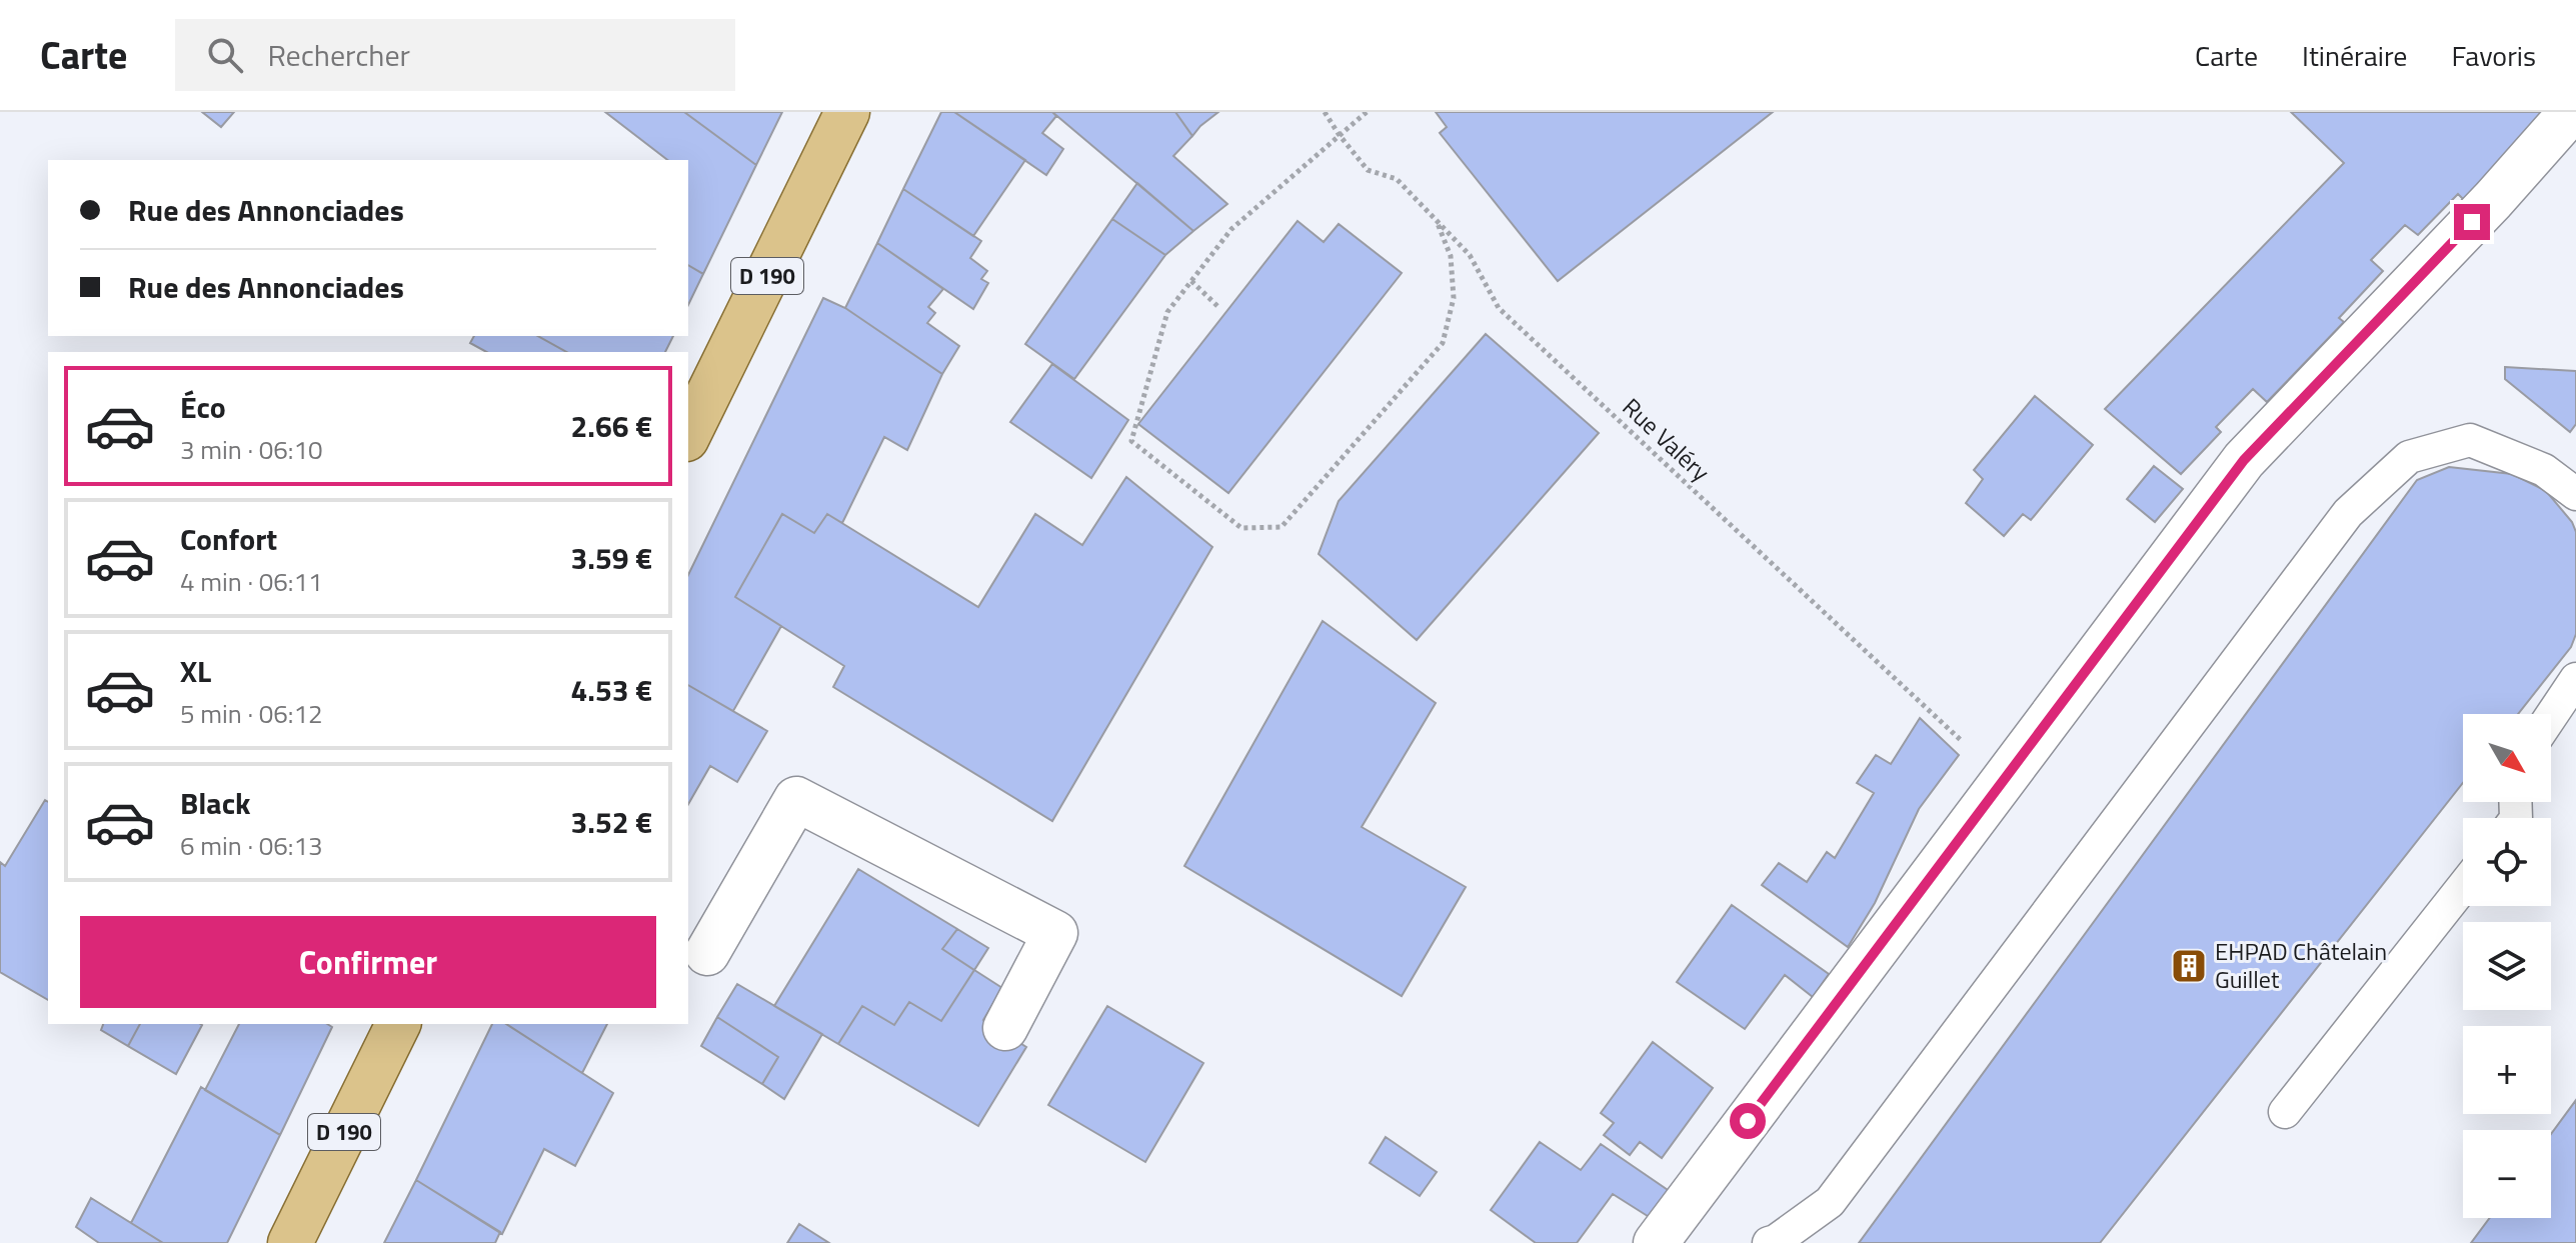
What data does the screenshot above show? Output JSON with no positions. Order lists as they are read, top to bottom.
{
  "streets": {
    "main road": ["D 190"],
    "path": ["Rue Valéry"]
  },
  "places": {
    "building": ["EHPAD Châtelain Guillet"]
  },
  "north": "bottom right",
  "page": {
    "header": "Carte",
    "search": "Rechercher",
    "nav": ["Carte", "Itinéraire", "Favoris"],
    "banner": ["Rue des Annonciades", "Rue des Annonciades"],
    "list": [
      {
        "name": "Éco",
        "note": "3 min · 06:10",
        "value": "2.66 €"
      },
      {
        "name": "Confort",
        "note": "4 min · 06:11",
        "value": "3.59 €"
      },
      {
        "name": "XL",
        "note": "5 min · 06:12",
        "value": "4.53 €"
      },
      {
        "name": "Black",
        "note": "6 min · 06:13",
        "value": "3.52 €"
      }
    ],
    "map_buttons": ["+", "−"],
    "buttons": "Confirmer"
  }
}
